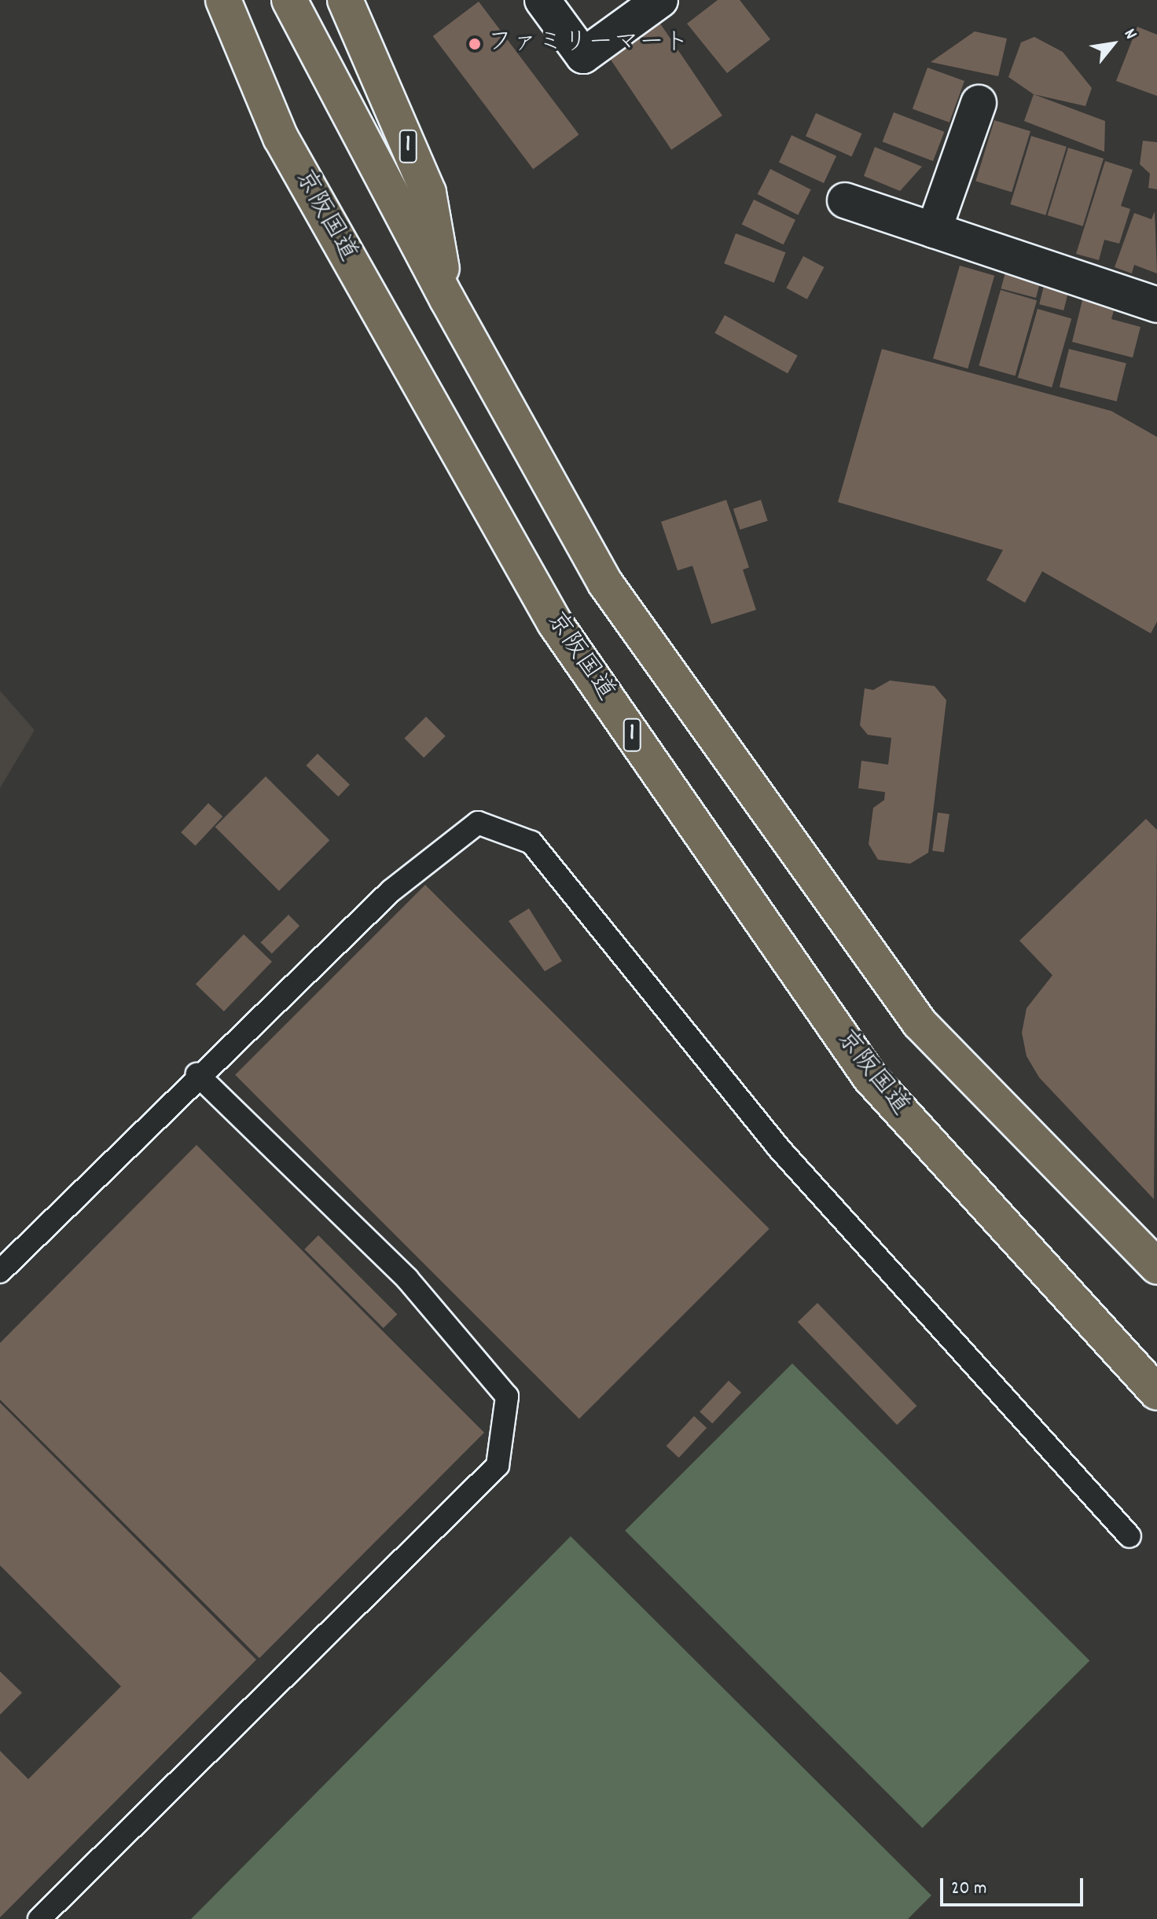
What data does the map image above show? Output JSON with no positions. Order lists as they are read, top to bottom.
{
  "streets": {
    "highway": ["1", "京阪国道"]
  },
  "places": ["ファミリーマート"],
  "scale_bar": "20 m",
  "north": "top right"
}
